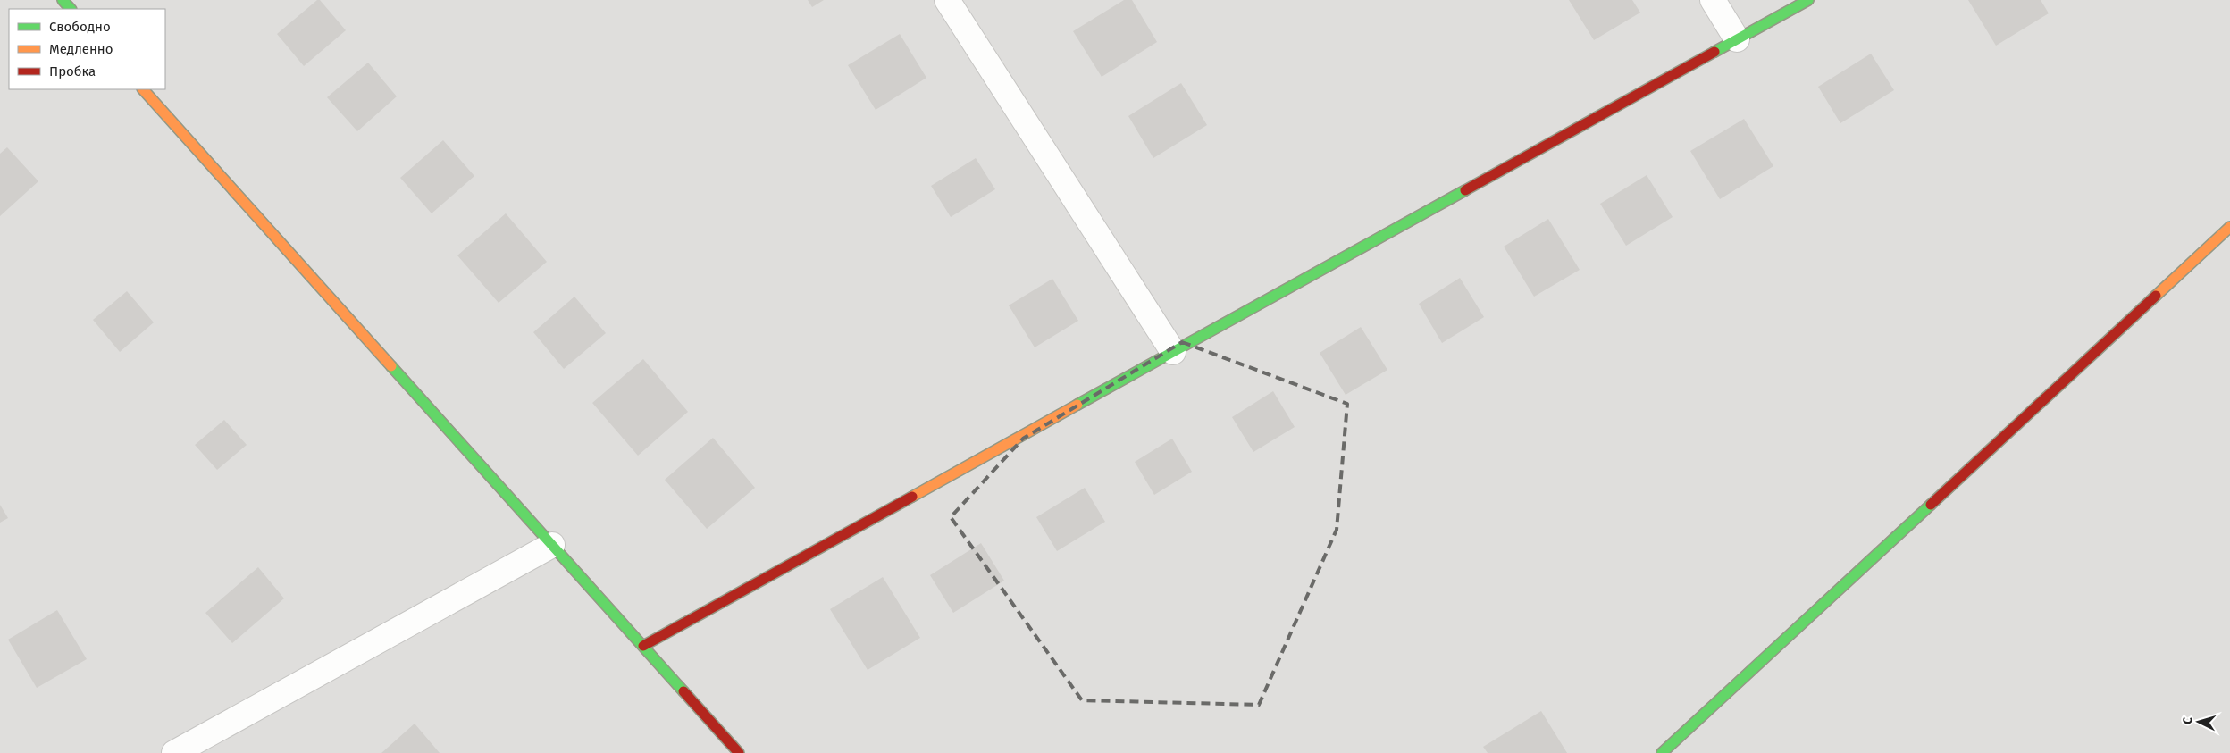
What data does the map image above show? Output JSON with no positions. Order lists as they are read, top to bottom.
{
  "legend": ["Свободно", "Медленно", "Пробка"],
  "north": "left"
}
